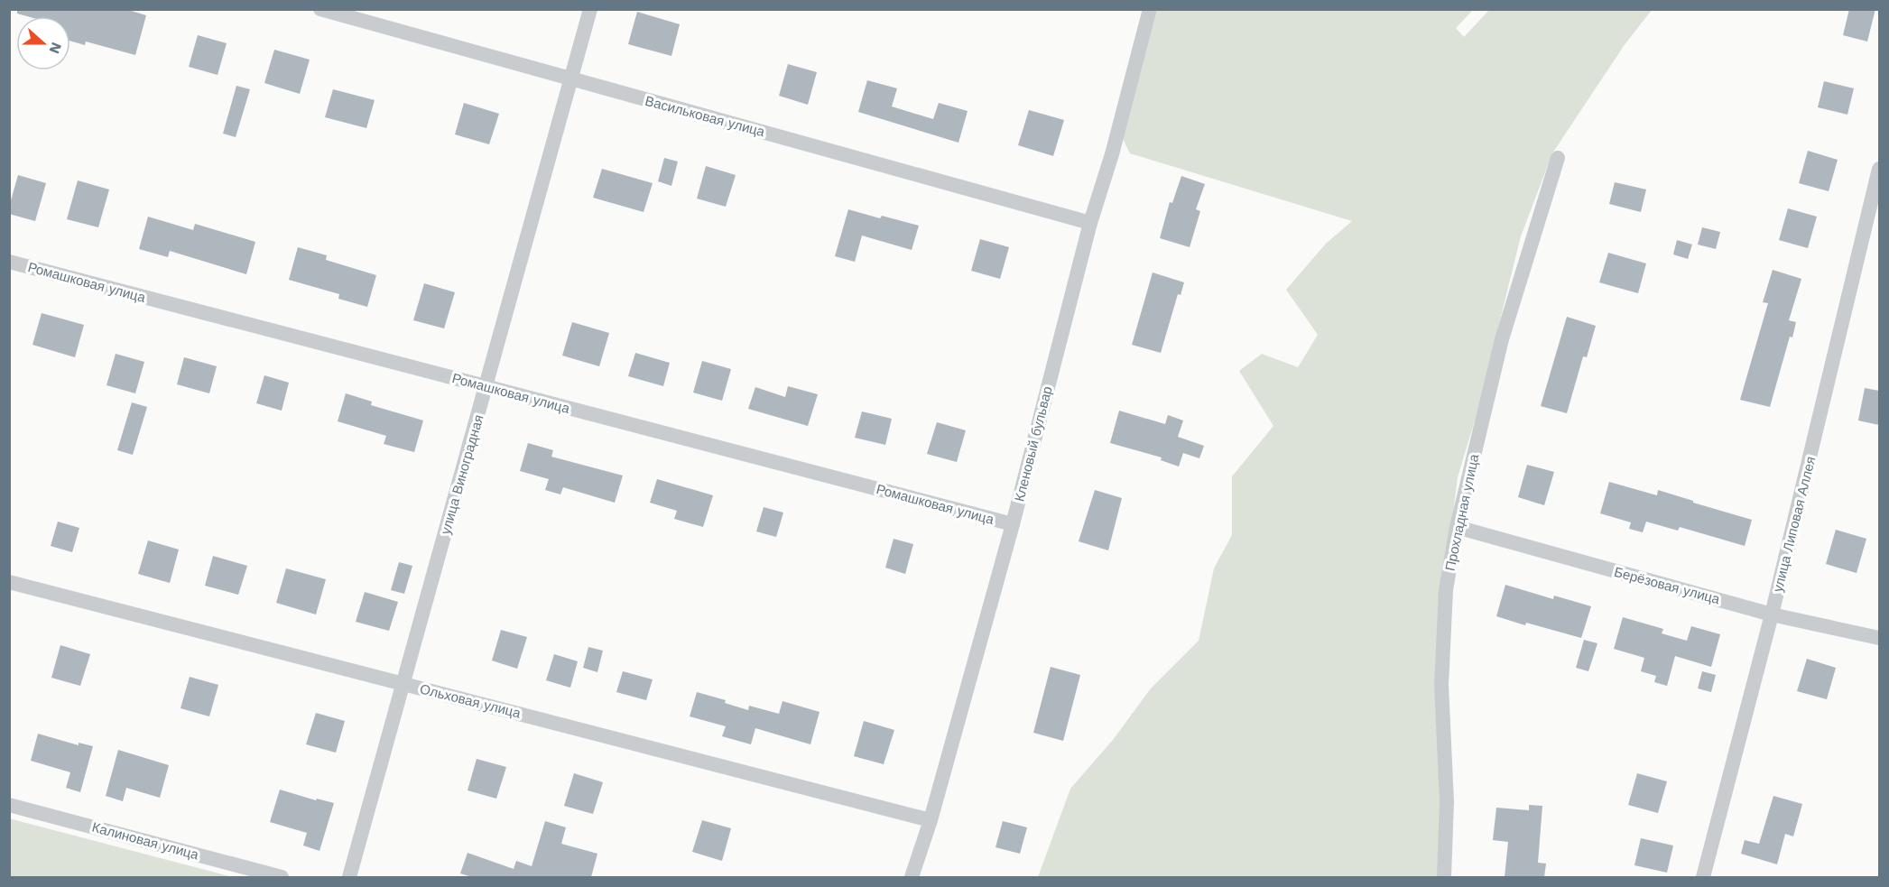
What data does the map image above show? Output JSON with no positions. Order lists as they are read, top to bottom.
{
  "streets": {
    "street": [
      "Васильковая улица",
      "Ромашковая улица",
      "Кленовый бульвар",
      "улица Виноградная",
      "Прохладная улица",
      "улица Липовая Аллея",
      "Берёзовая улица",
      "Ольховая улица",
      "Калиновая улица"
    ]
  },
  "crossings": [
    ["Васильковая улица", "Кленовый бульвар"],
    ["Васильковая улица", "улица Виноградная"],
    ["Ромашковая улица", "Кленовый бульвар"],
    ["Ромашковая улица", "улица Виноградная"],
    ["Кленовый бульвар", "Ольховая улица"],
    ["улица Виноградная", "Ольховая улица"],
    ["Прохладная улица", "Берёзовая улица"],
    ["улица Липовая Аллея", "Берёзовая улица"]
  ],
  "north": "right"
}
